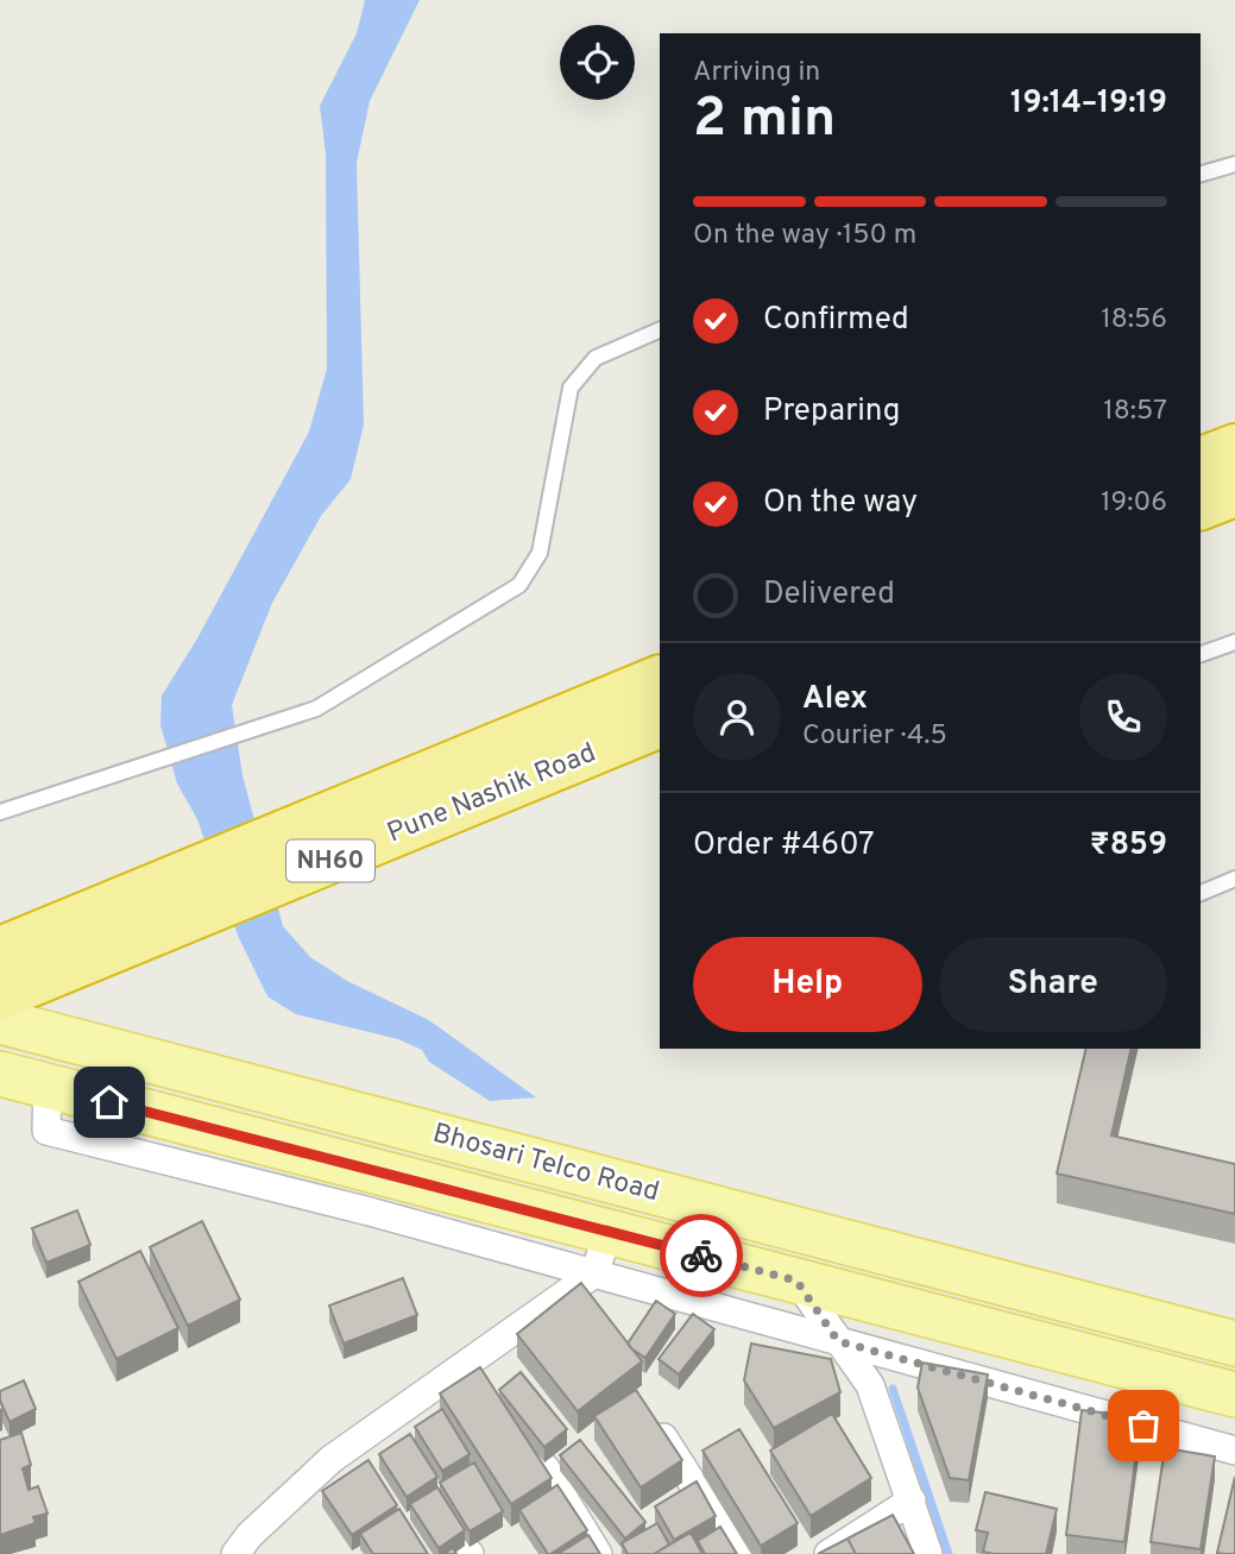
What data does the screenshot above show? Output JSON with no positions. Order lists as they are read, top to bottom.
{
  "streets": {
    "highway": ["Pune Nashik Road", "NH60"],
    "main road": ["Bhosari Telco Road"]
  },
  "page": {
    "heading": ["2 min", "Arriving in", "19:14–19:19"],
    "panel": [
      "Alex",
      "Courier · 4.5",
      "Order #4607",
      "₹859"
    ],
    "bar": "On the way · 150 m",
    "list": [
      ["Confirmed", "18:56"],
      ["Preparing", "18:57"],
      ["On the way", "19:06"],
      "Delivered"
    ],
    "buttons": ["Help", "Share"]
  }
}
